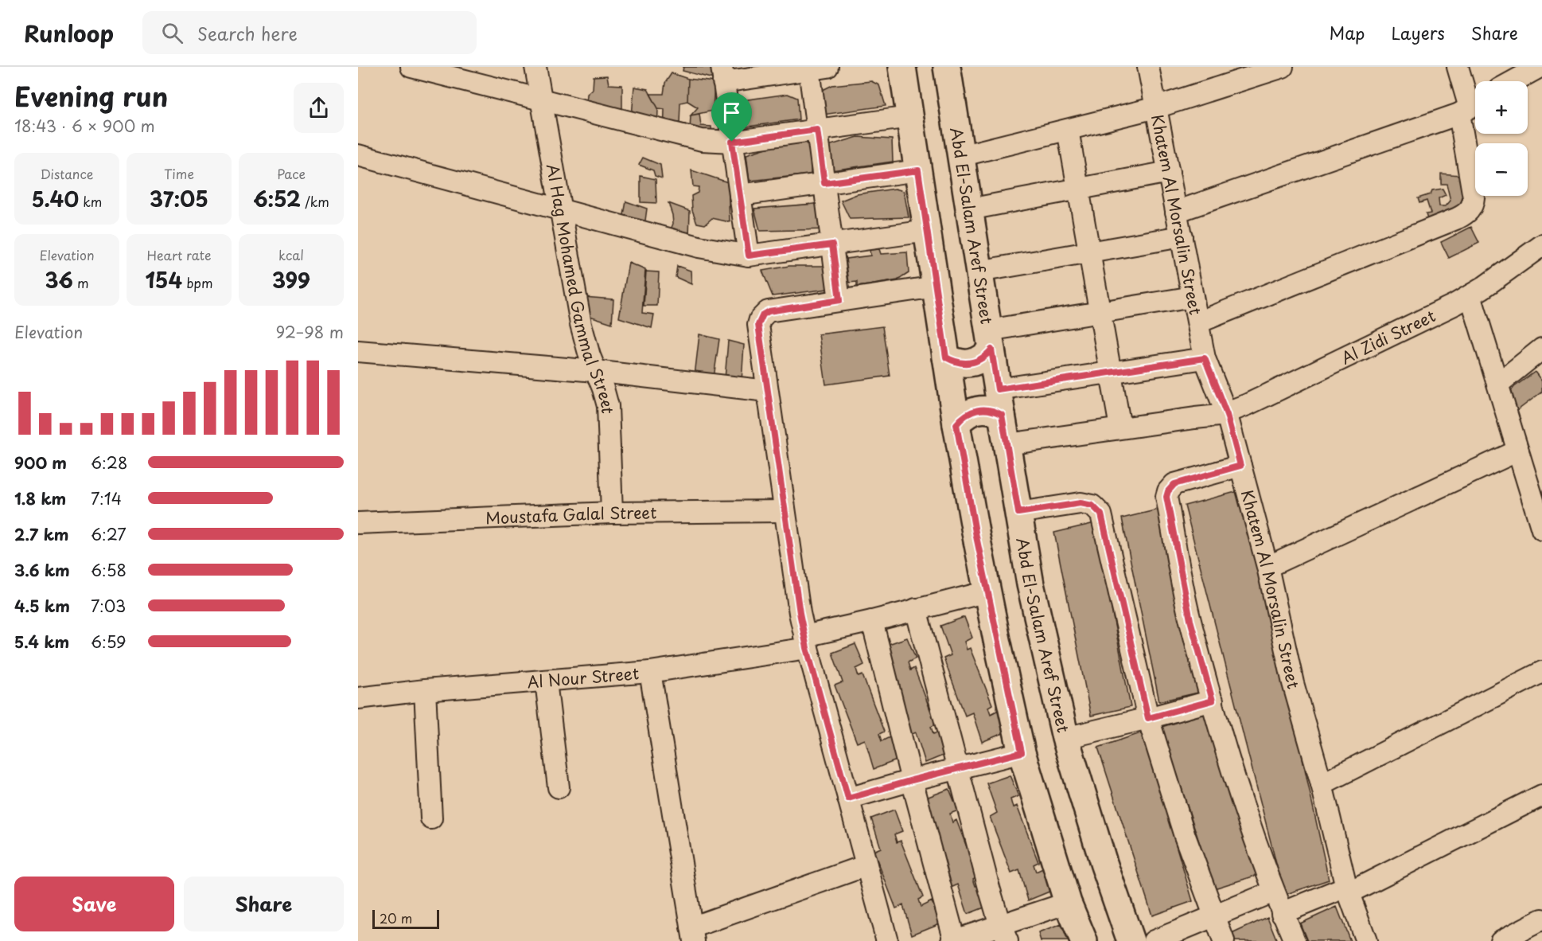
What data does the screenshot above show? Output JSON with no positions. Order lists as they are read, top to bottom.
{
  "streets": {
    "main road": ["Abd El-Salam Aref Street"],
    "street": [
      "Khatem Al Morsalin Street",
      "Al Hag Mohamed Gammal Street",
      "Al Zidi Street",
      "Moustafa Galal Street",
      "Al Nour Street"
    ]
  },
  "crossings": [
    ["Khatem Al Morsalin Street", "Al Zidi Street"],
    ["Abd El-Salam Aref Street", "Al Zidi Street"],
    ["Al Hag Mohamed Gammal Street", "Moustafa Galal Street"]
  ],
  "scale_bar": "20 m",
  "page": {
    "header": "Runloop",
    "search": "Search here",
    "nav": ["Map", "Layers", "Share"],
    "heading": ["Evening run", "18:43 · 6 × 900 m"],
    "map_buttons": ["+", "−"],
    "stats": [
      ["Distance", "5.40 km"],
      ["Time", "37:05"],
      ["Pace", "6:52 /km"],
      ["Elevation", "36 m"],
      ["Heart rate", "154 bpm"],
      ["kcal", "399"]
    ],
    "chart": ["Elevation", "92–98 m"],
    "list": [
      {
        "name": "900 m",
        "note": "6:28"
      },
      {
        "name": "1.8 km",
        "note": "7:14"
      },
      {
        "name": "2.7 km",
        "note": "6:27"
      },
      {
        "name": "3.6 km",
        "note": "6:58"
      },
      {
        "name": "4.5 km",
        "note": "7:03"
      },
      {
        "name": "5.4 km",
        "note": "6:59"
      }
    ],
    "buttons": ["Save", "Share"],
    "scale": "20 m"
  }
}
